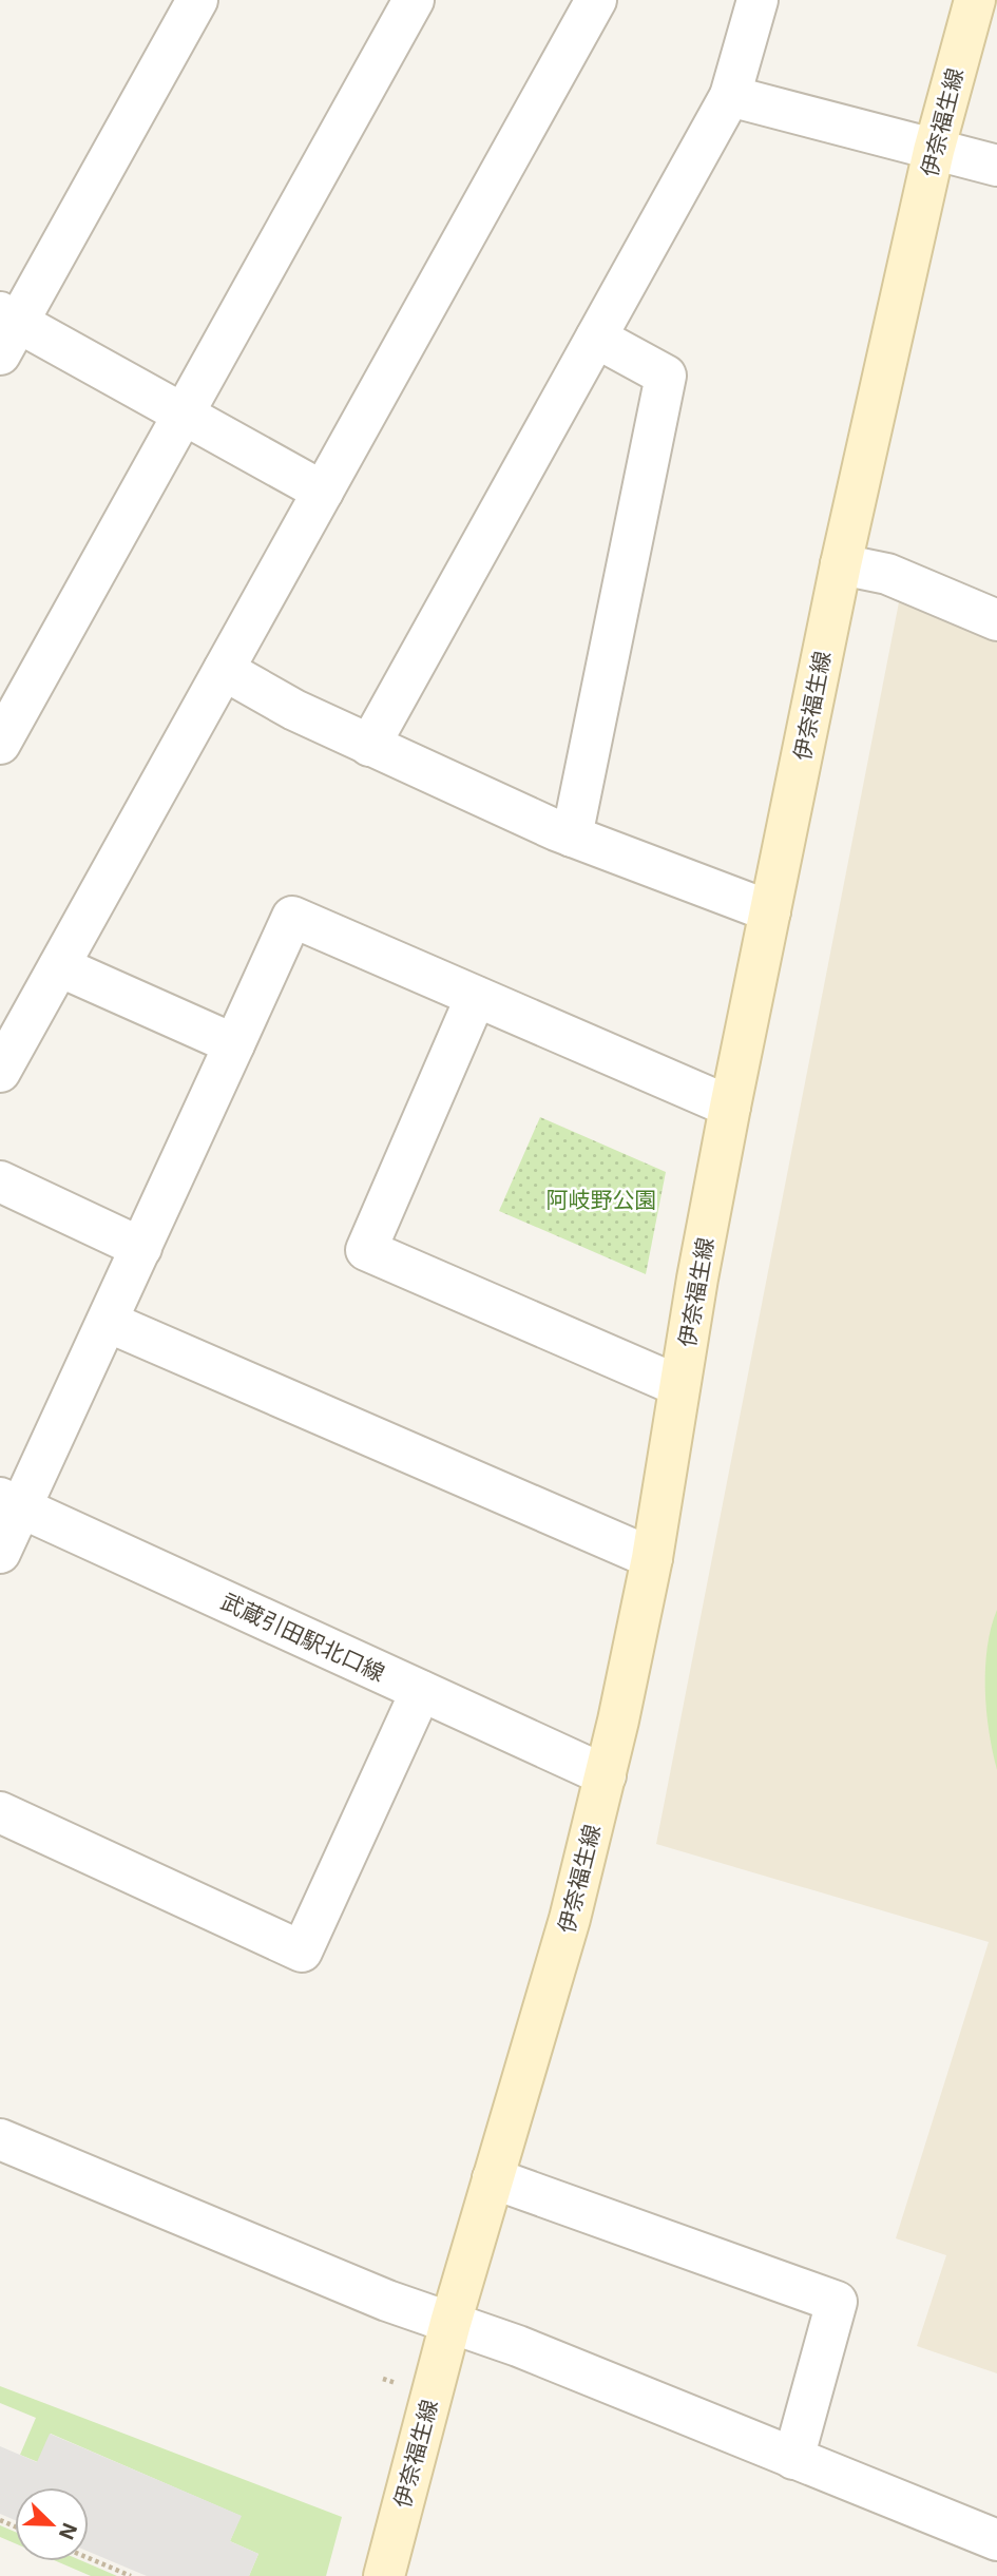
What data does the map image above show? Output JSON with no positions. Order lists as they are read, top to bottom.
{
  "streets": {
    "main road": ["伊奈福生線"],
    "street": ["武蔵引田駅北口線"]
  },
  "crossings": [
    ["伊奈福生線", "武蔵引田駅北口線"]
  ],
  "parks": ["阿岐野公園"],
  "north": "bottom right"
}
